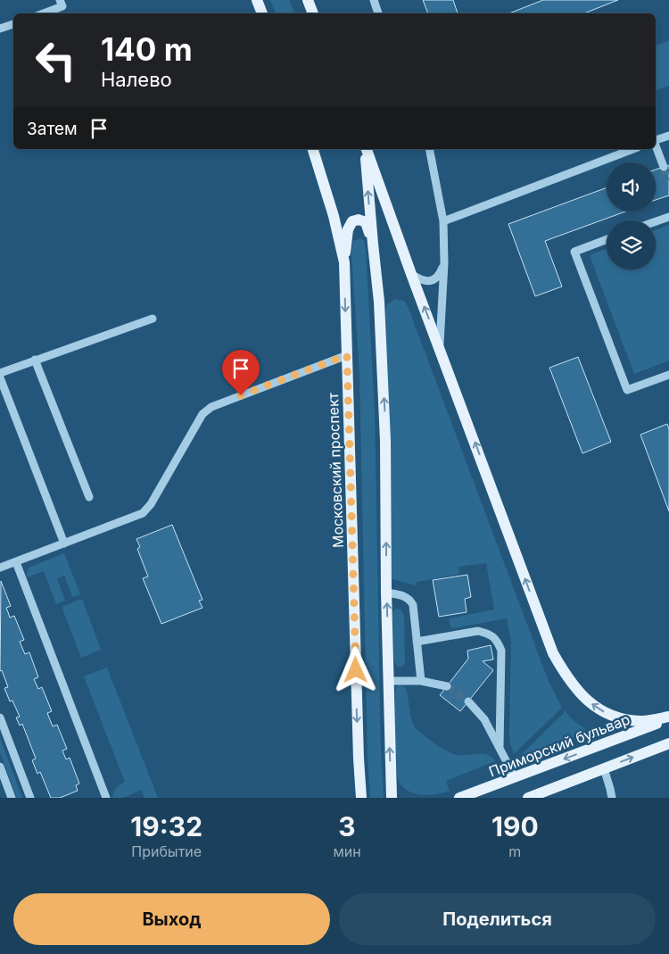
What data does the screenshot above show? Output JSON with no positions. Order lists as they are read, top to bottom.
{
  "streets": {
    "main road": ["Московский проспект", "Приморский бульвар"]
  },
  "page": {
    "turn": ["140 m", "Налево"],
    "then": "Затем",
    "eta": [
      "19:32",
      "Прибытие",
      "3",
      "мин",
      "190",
      "m"
    ],
    "buttons": ["Выход", "Поделиться"]
  }
}
